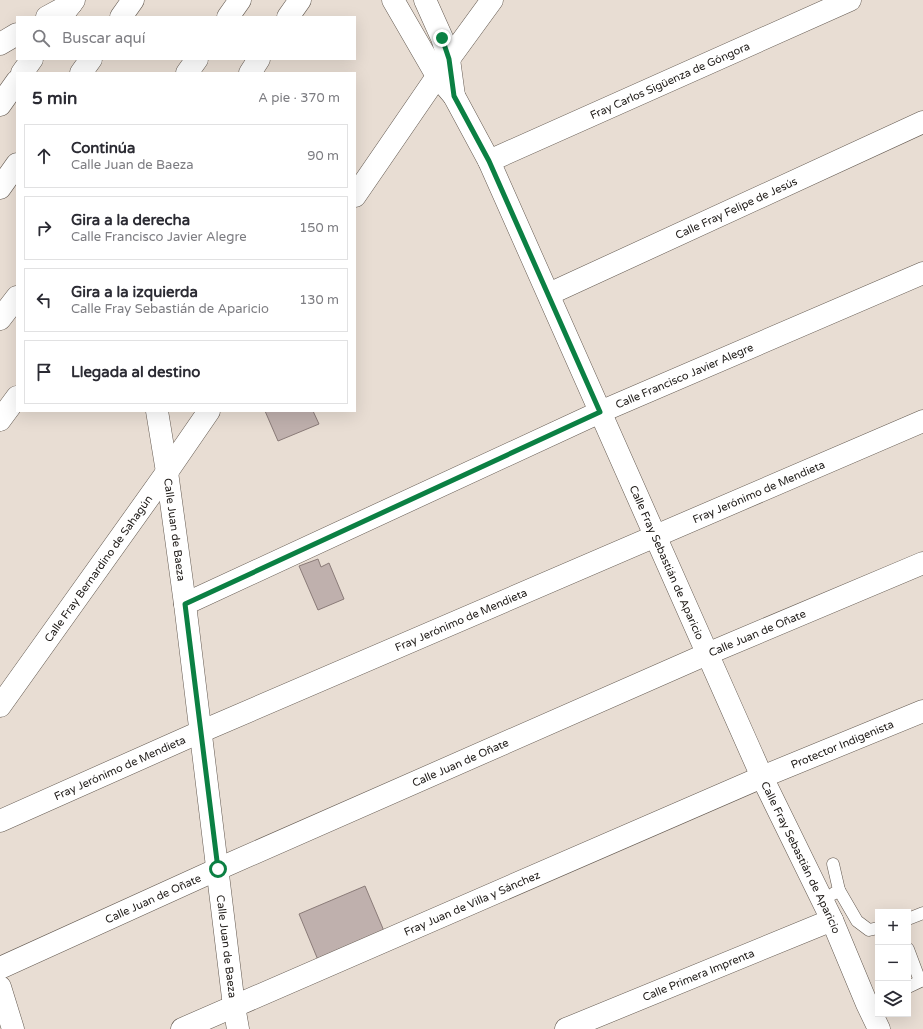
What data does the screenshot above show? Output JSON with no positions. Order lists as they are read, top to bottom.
{
  "streets": {
    "main road": [
      "Fray Carlos Sigüenza de Góngora",
      "Calle Fray Felipe de Jesús",
      "Calle Francisco Javier Alegre",
      "Fray Jerónimo de Mendieta",
      "Calle Juan de Baeza",
      "Calle Fray Sebastián de Aparicio",
      "Calle Fray Bernardino de Sahagún",
      "Calle Juan de Oñate",
      "Protector Indigenista",
      "Fray Juan de Villa y Sánchez",
      "Calle Primera Imprenta"
    ]
  },
  "crossings": [
    ["Fray Carlos Sigüenza de Góngora", "Calle Fray Sebastián de Aparicio"],
    ["Calle Fray Felipe de Jesús", "Calle Fray Sebastián de Aparicio"],
    ["Calle Francisco Javier Alegre", "Calle Juan de Baeza"],
    ["Calle Francisco Javier Alegre", "Calle Fray Sebastián de Aparicio"],
    ["Fray Jerónimo de Mendieta", "Calle Juan de Baeza"],
    ["Fray Jerónimo de Mendieta", "Calle Fray Sebastián de Aparicio"],
    ["Calle Juan de Baeza", "Calle Fray Bernardino de Sahagún"],
    ["Calle Juan de Baeza", "Calle Juan de Oñate"],
    ["Calle Juan de Baeza", "Fray Juan de Villa y Sánchez"],
    ["Calle Fray Sebastián de Aparicio", "Calle Juan de Oñate"],
    ["Calle Fray Sebastián de Aparicio", "Protector Indigenista"],
    ["Calle Fray Sebastián de Aparicio", "Fray Juan de Villa y Sánchez"],
    ["Calle Fray Sebastián de Aparicio", "Calle Primera Imprenta"],
    ["Protector Indigenista", "Fray Juan de Villa y Sánchez"]
  ],
  "page": {
    "search": "Buscar aquí",
    "heading": ["5 min", "A pie · 370 m"],
    "list": [
      ["Continúa", "Calle Juan de Baeza", "90 m"],
      ["Gira a la derecha", "Calle Francisco Javier Alegre", "150 m"],
      ["Gira a la izquierda", "Calle Fray Sebastián de Aparicio", "130 m"],
      "Llegada al destino"
    ],
    "map_buttons": ["+", "−"]
  }
}
